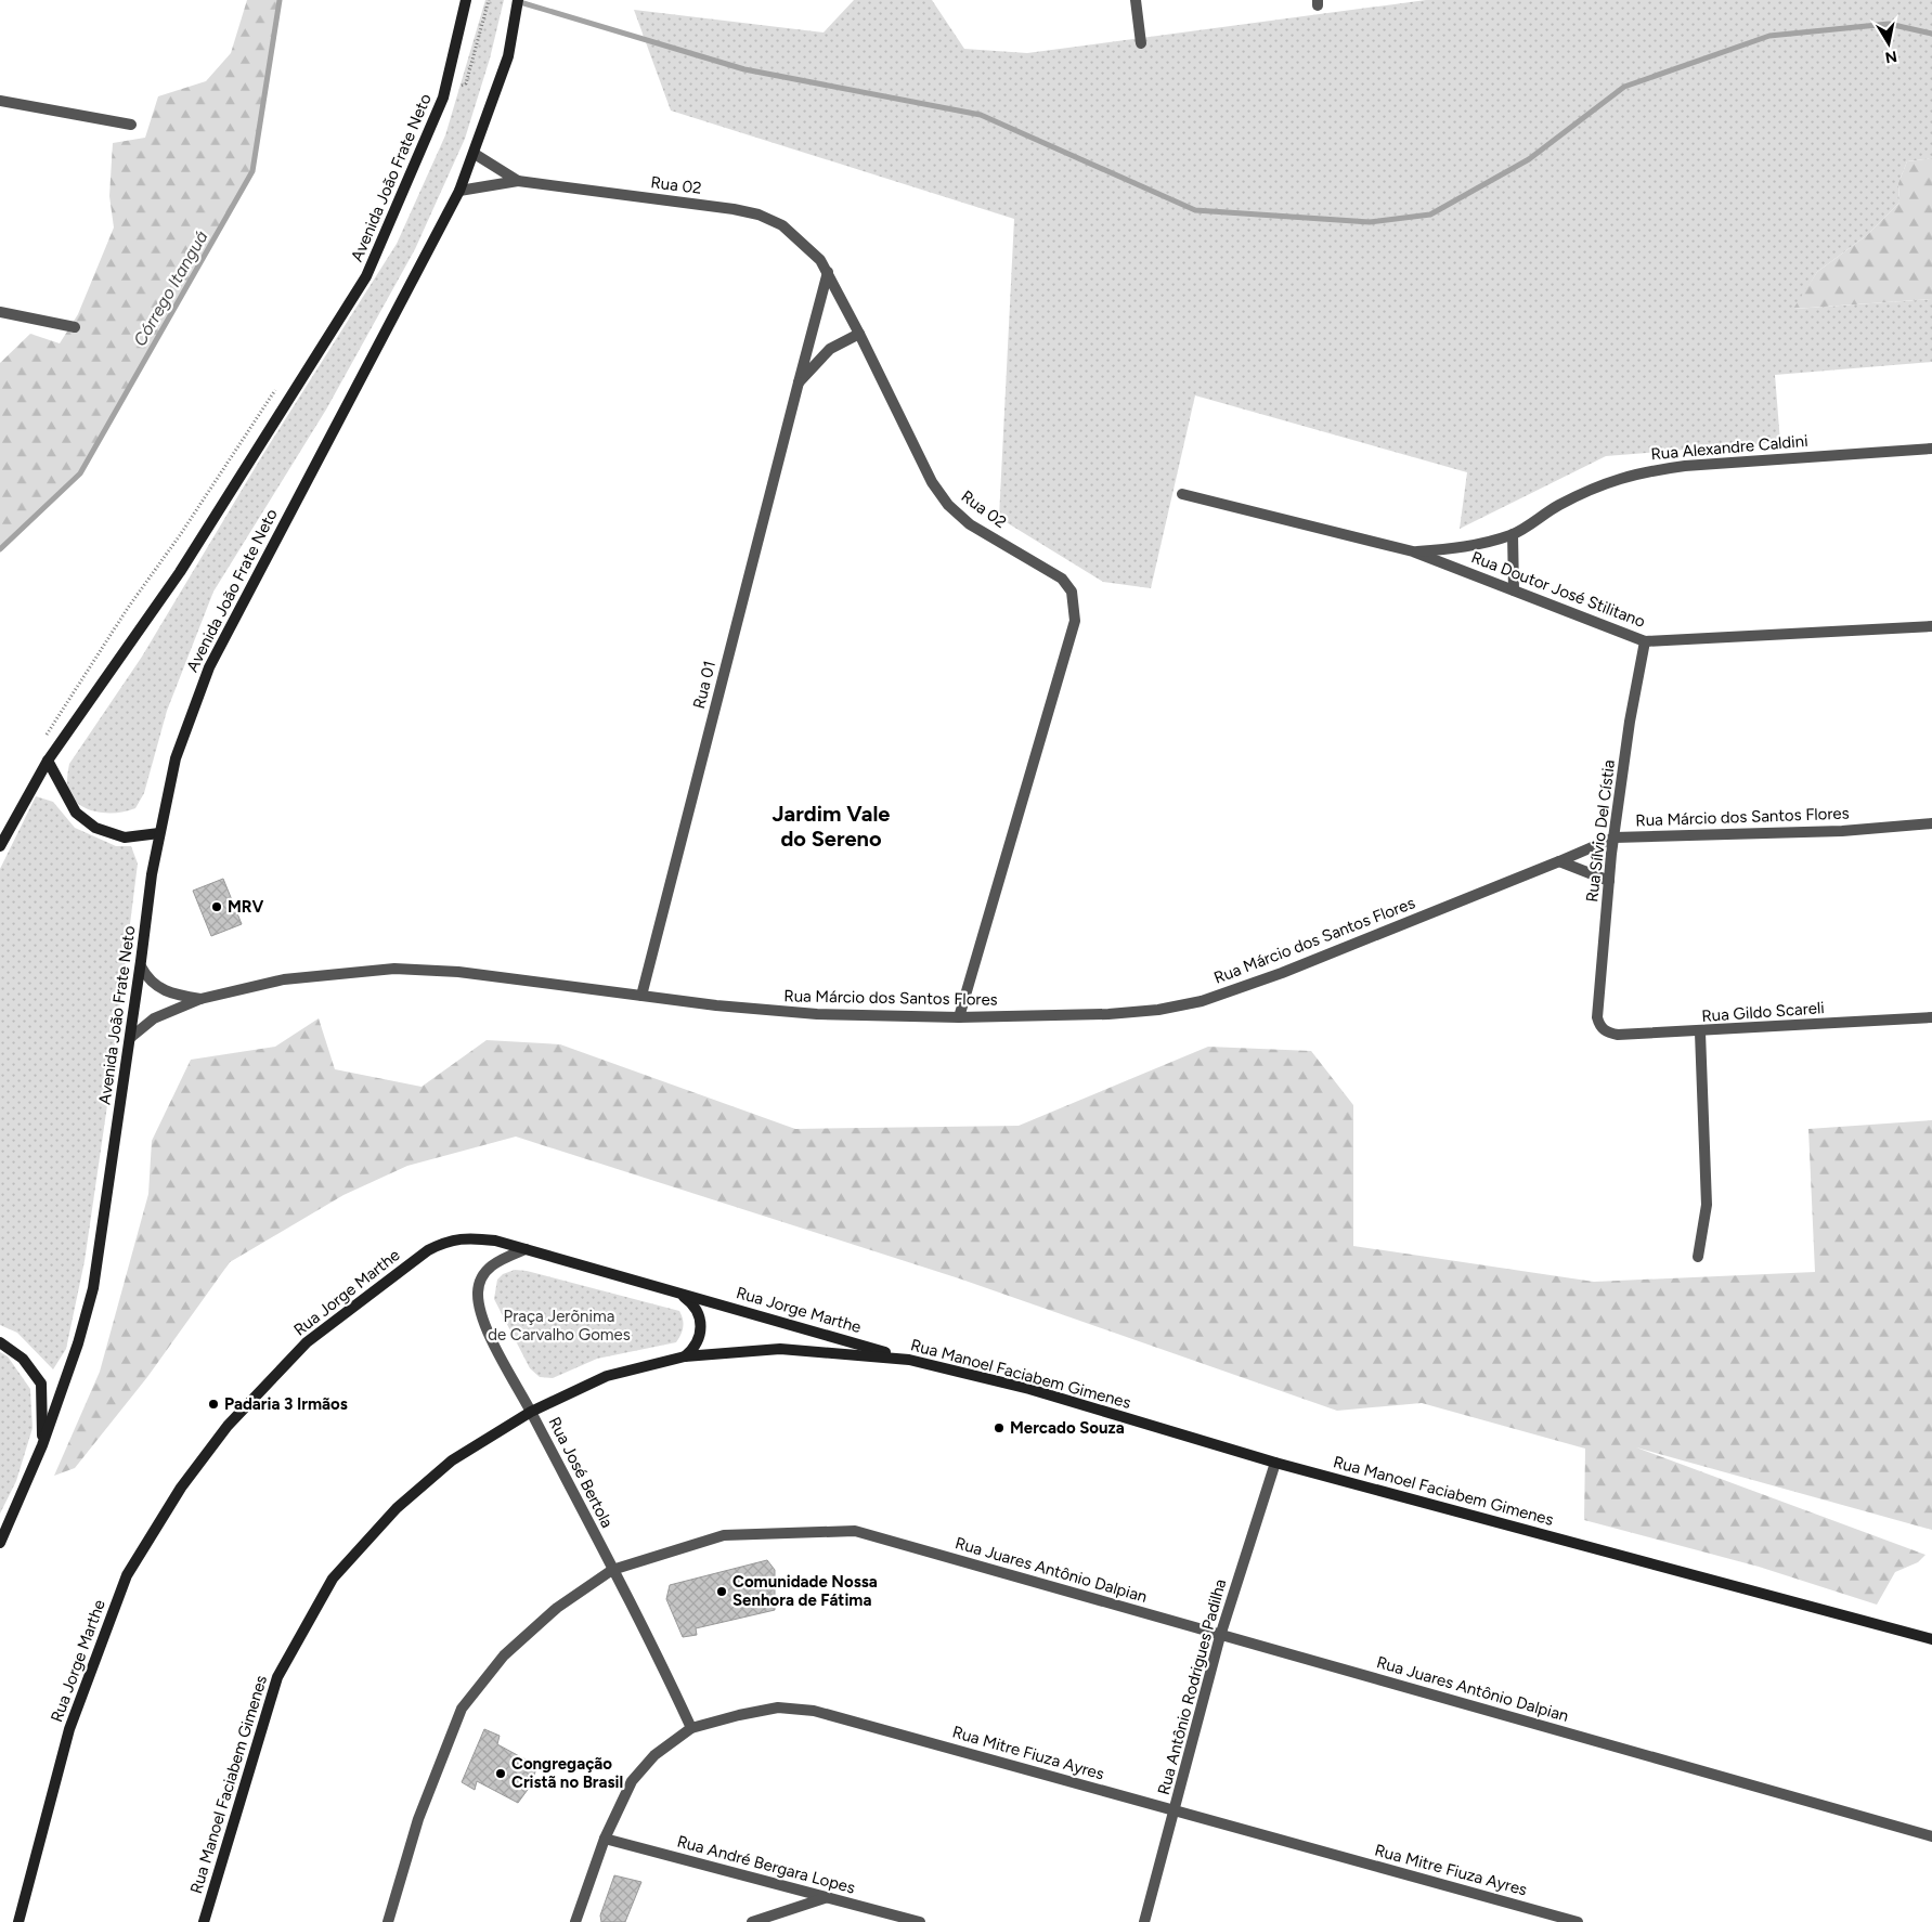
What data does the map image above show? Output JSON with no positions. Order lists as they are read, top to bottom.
{
  "streets": {
    "street": [
      "Avenida João Frate Neto",
      "Rua 02",
      "Rua Alexandre Caldini",
      "Rua Doutor José Stilitano",
      "Rua 01",
      "Rua Márcio dos Santos Flores",
      "Rua Sílvio Del Cístia",
      "Rua Gildo Scareli",
      "Rua Jorge Marthe",
      "Rua Manoel Faciabem Gimenes",
      "Rua José Bertola",
      "Rua Juares Antônio Dalpian",
      "Rua Antônio Rodrigues Padilha",
      "Rua Mitre Fiuza Ayres",
      "Rua André Bergara Lopes"
    ]
  },
  "crossings": [
    ["Avenida João Frate Neto", "Rua 02"],
    ["Avenida João Frate Neto", "Rua Márcio dos Santos Flores"],
    ["Rua 02", "Rua 01"],
    ["Rua 02", "Rua Márcio dos Santos Flores"],
    ["Rua Alexandre Caldini", "Rua Doutor José Stilitano"],
    ["Rua Doutor José Stilitano", "Rua Sílvio Del Cístia"],
    ["Rua 01", "Rua Márcio dos Santos Flores"],
    ["Rua Márcio dos Santos Flores", "Rua Sílvio Del Cístia"],
    ["Rua Sílvio Del Cístia", "Rua Gildo Scareli"],
    ["Rua Jorge Marthe", "Rua Manoel Faciabem Gimenes"],
    ["Rua Jorge Marthe", "Rua José Bertola"],
    ["Rua Manoel Faciabem Gimenes", "Rua José Bertola"],
    ["Rua Manoel Faciabem Gimenes", "Rua Antônio Rodrigues Padilha"],
    ["Rua José Bertola", "Rua Juares Antônio Dalpian"],
    ["Rua José Bertola", "Rua Mitre Fiuza Ayres"],
    ["Rua Juares Antônio Dalpian", "Rua Antônio Rodrigues Padilha"],
    ["Rua Antônio Rodrigues Padilha", "Rua Mitre Fiuza Ayres"],
    ["Rua Mitre Fiuza Ayres", "Rua André Bergara Lopes"]
  ],
  "districts": ["Jardim Vale do Sereno"],
  "water": ["Córrego Itanguá"],
  "parks": ["Praça Jerõnima de Carvalho Gomes"],
  "places": [
    "MRV",
    "Padaria 3 Irmãos",
    "Mercado Souza",
    "Comunidade Nossa Senhora de Fátima",
    "Congregação Cristã no Brasil"
  ],
  "north": "bottom"
}
